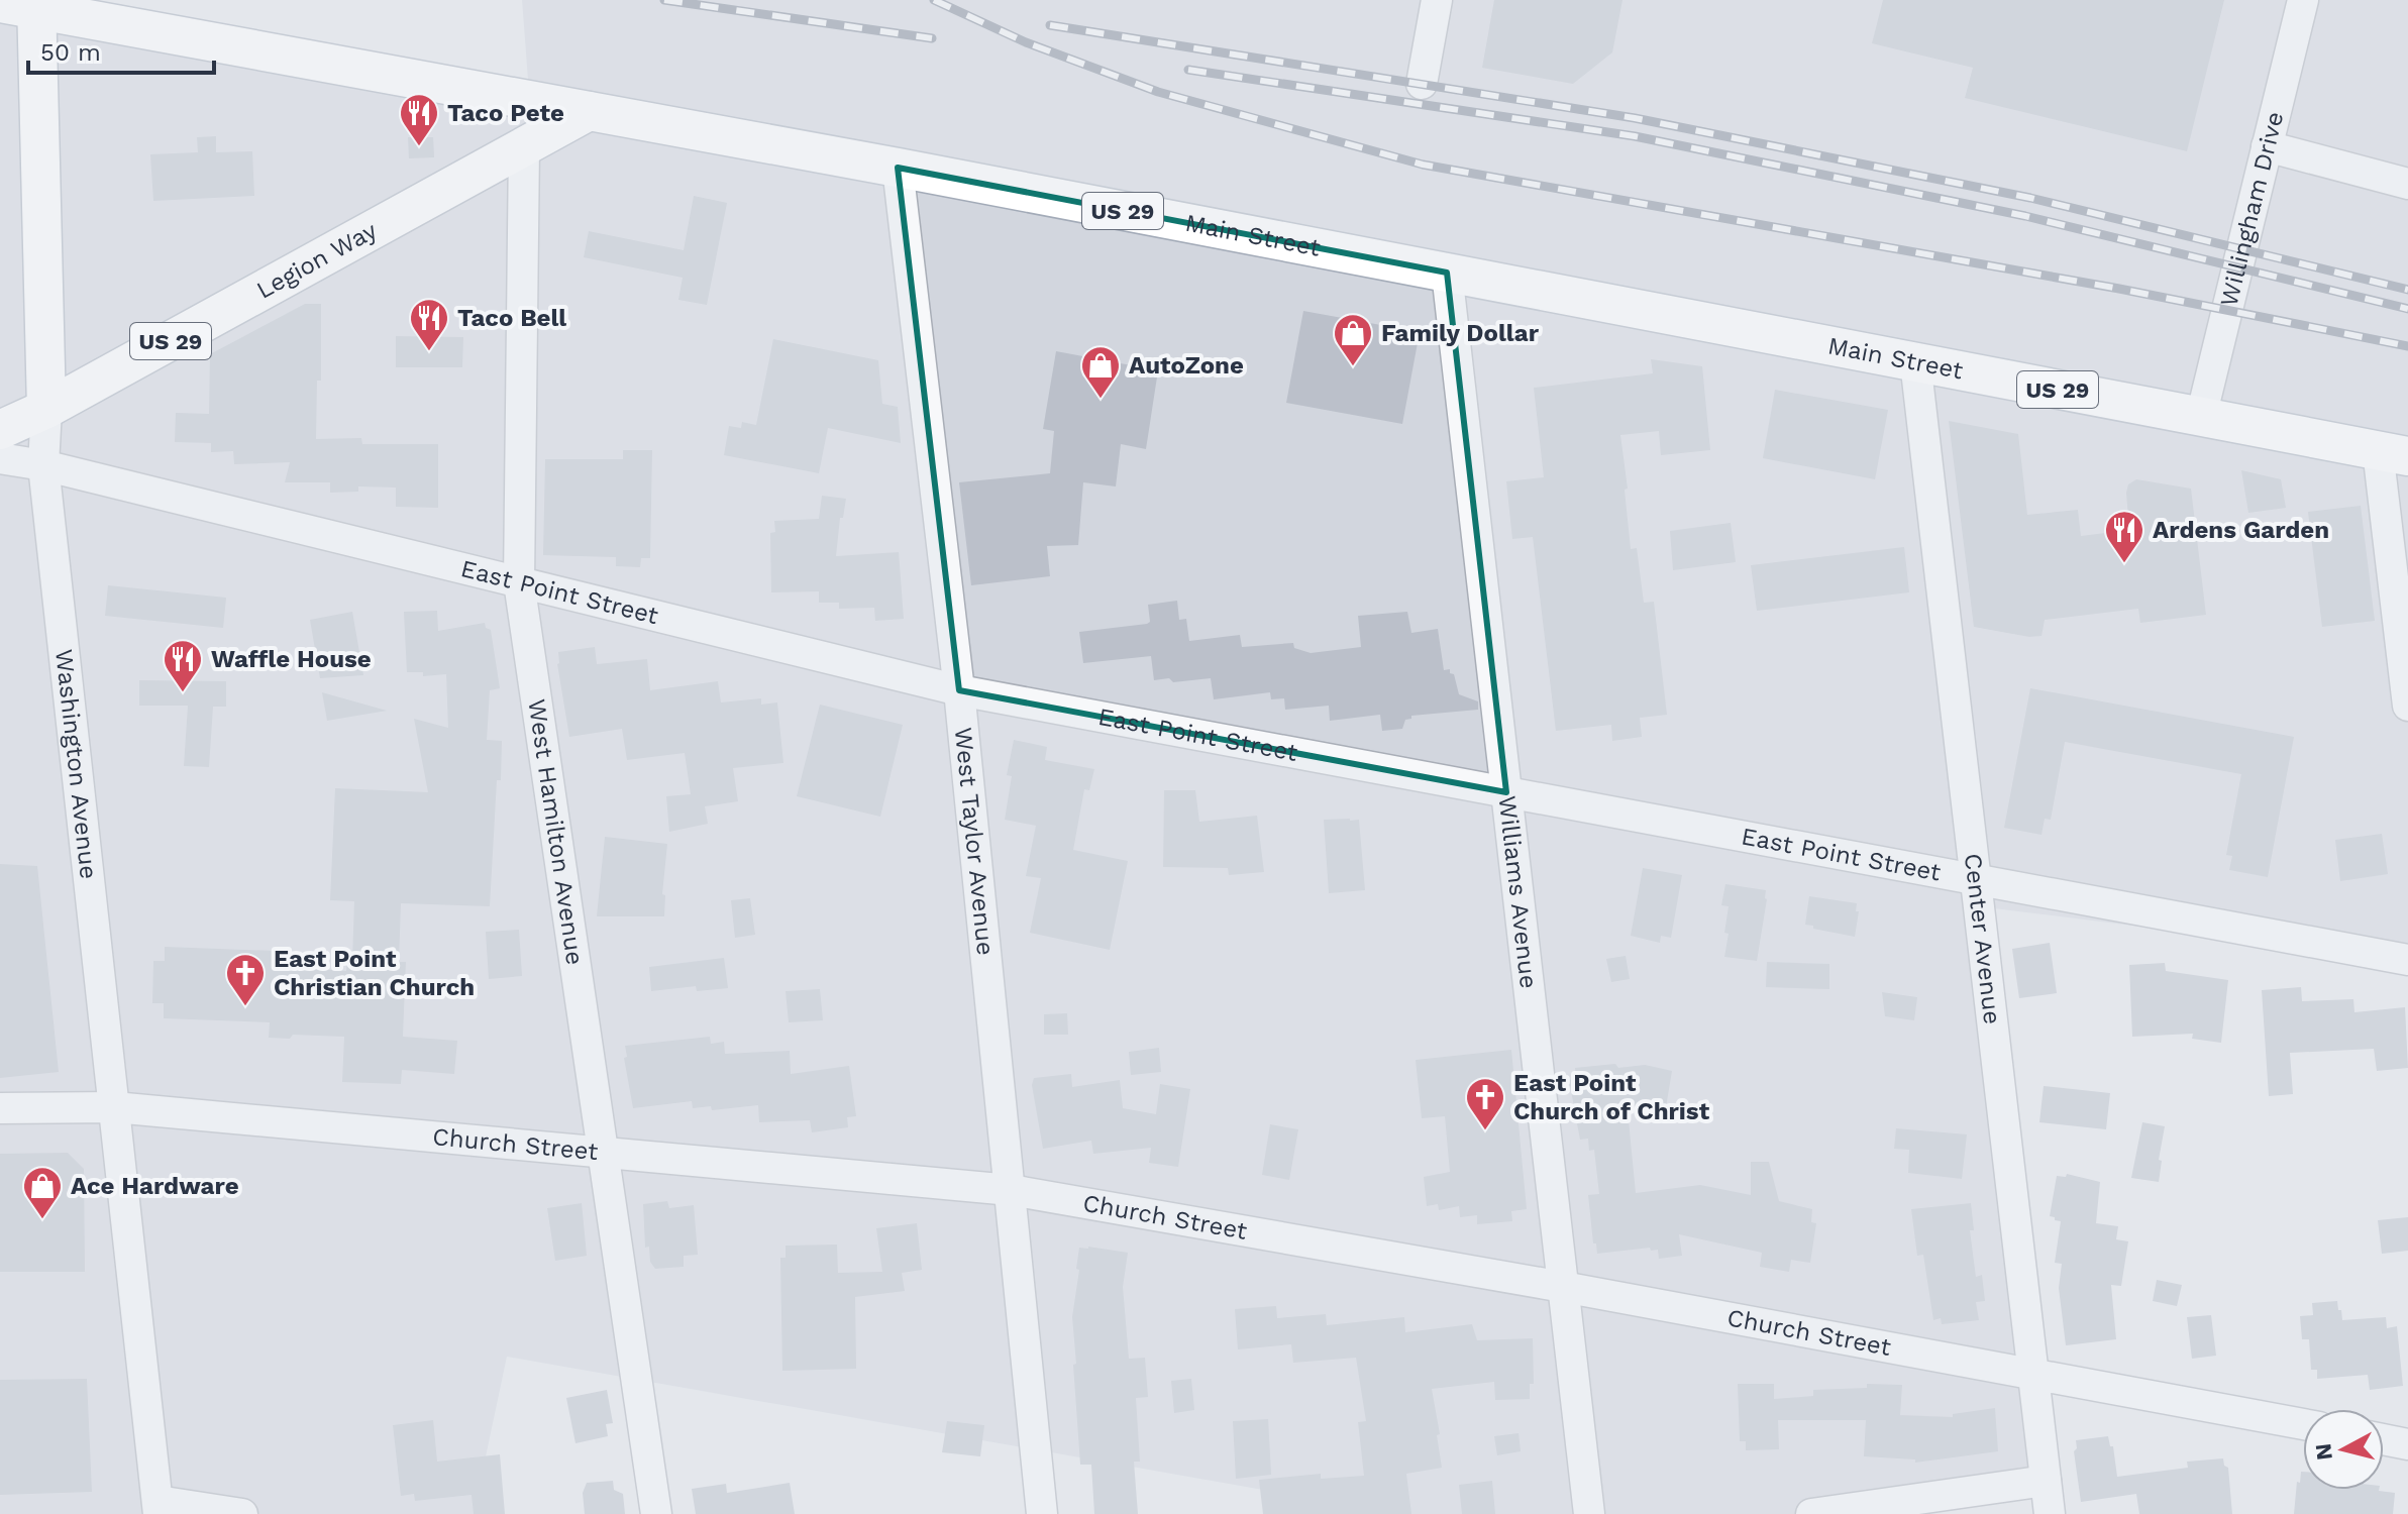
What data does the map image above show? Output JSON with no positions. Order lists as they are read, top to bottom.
{
  "streets": {
    "main road": [
      "US 29",
      "Main Street",
      "Legion Way",
      "Washington Avenue"
    ],
    "street": [
      "Willingham Drive",
      "East Point Street",
      "West Hamilton Avenue",
      "West Taylor Avenue",
      "Williams Avenue",
      "Center Avenue",
      "Church Street"
    ]
  },
  "crossings": [
    ["Willingham Drive", "Main Street"],
    ["US 29", "Legion Way"],
    ["US 29", "Washington Avenue"],
    ["Main Street", "Legion Way"],
    ["Main Street", "Washington Avenue"],
    ["Main Street", "West Taylor Avenue"],
    ["Main Street", "Williams Avenue"],
    ["Main Street", "Center Avenue"],
    ["Legion Way", "Washington Avenue"],
    ["Legion Way", "West Hamilton Avenue"],
    ["East Point Street", "Washington Avenue"],
    ["East Point Street", "West Hamilton Avenue"],
    ["East Point Street", "West Taylor Avenue"],
    ["East Point Street", "Williams Avenue"],
    ["East Point Street", "Center Avenue"],
    ["Washington Avenue", "Church Street"],
    ["West Hamilton Avenue", "Church Street"],
    ["West Taylor Avenue", "Church Street"],
    ["Williams Avenue", "Church Street"],
    ["Center Avenue", "Church Street"]
  ],
  "places": {
    "restaurant": [
      "Taco Pete",
      "Taco Bell",
      "Ardens Garden",
      "Waffle House"
    ],
    "shop": ["Family Dollar", "AutoZone", "Ace Hardware"],
    "church": ["East Point Christian Church", "East Point Church of Christ"]
  },
  "scale_bar": "50 m",
  "north": "left"
}
